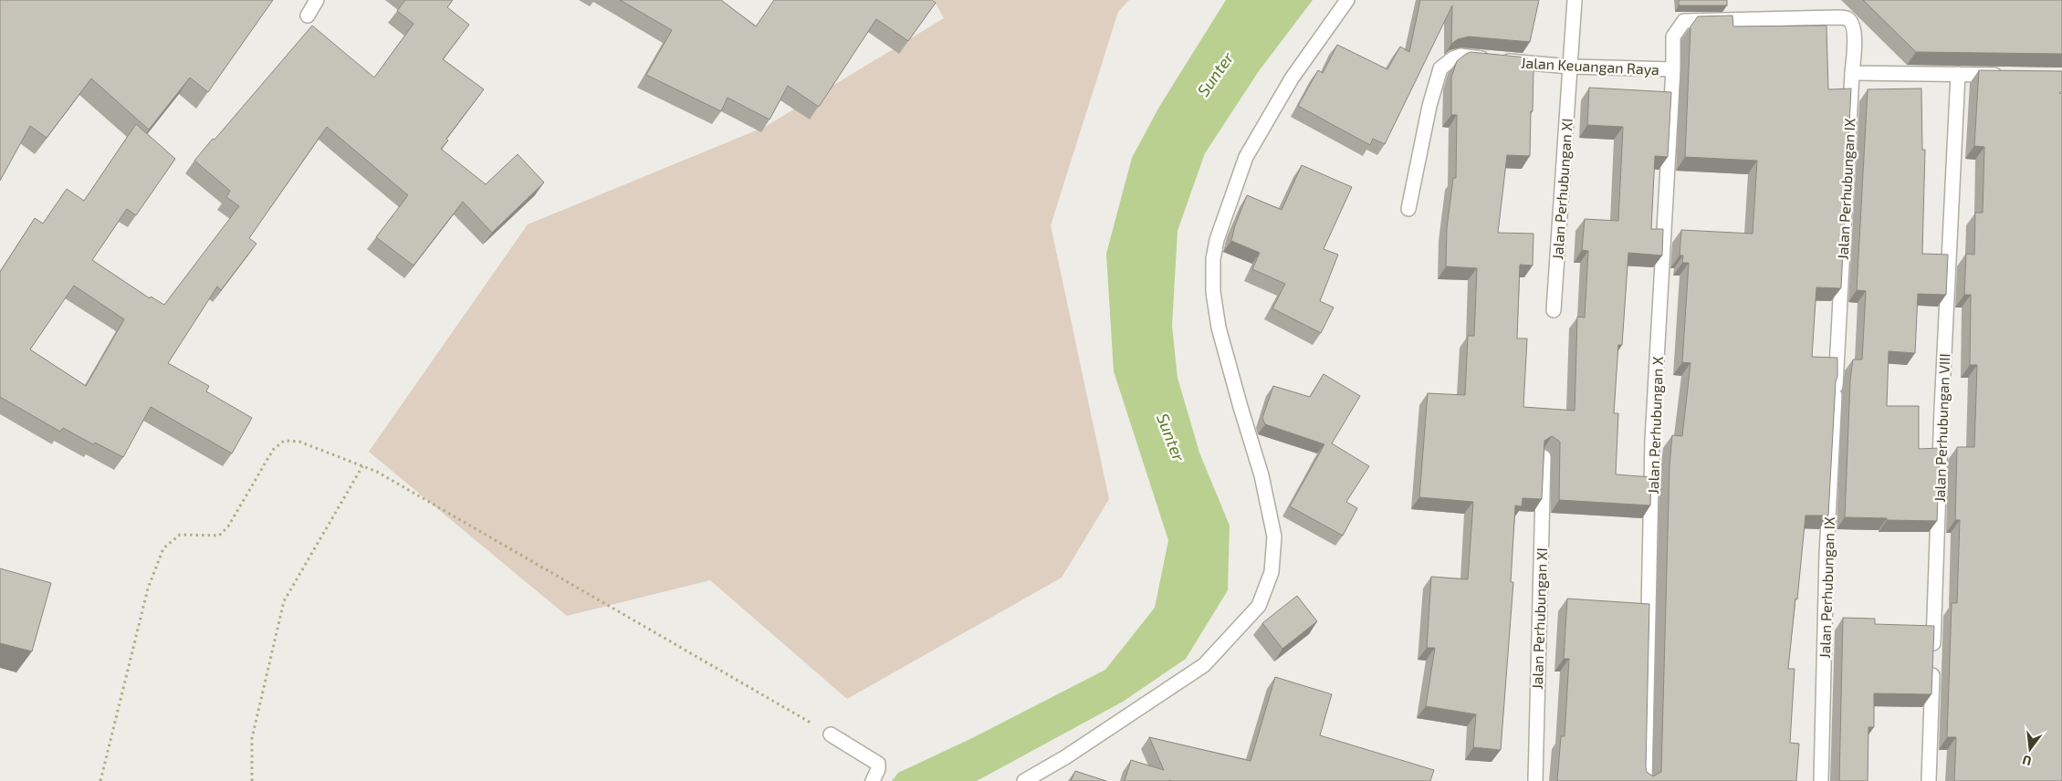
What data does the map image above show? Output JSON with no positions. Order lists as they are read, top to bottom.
{
  "streets": {
    "street": [
      "Jalan Keuangan Raya",
      "Jalan Perhubungan XI",
      "Jalan Perhubungan IX",
      "Jalan Perhubungan X",
      "Jalan Perhubungan VIII"
    ]
  },
  "crossings": [
    ["Jalan Keuangan Raya", "Jalan Perhubungan XI"],
    ["Jalan Keuangan Raya", "Jalan Perhubungan IX"],
    ["Jalan Keuangan Raya", "Jalan Perhubungan X"]
  ],
  "water": ["Sunter"],
  "north": "bottom"
}
